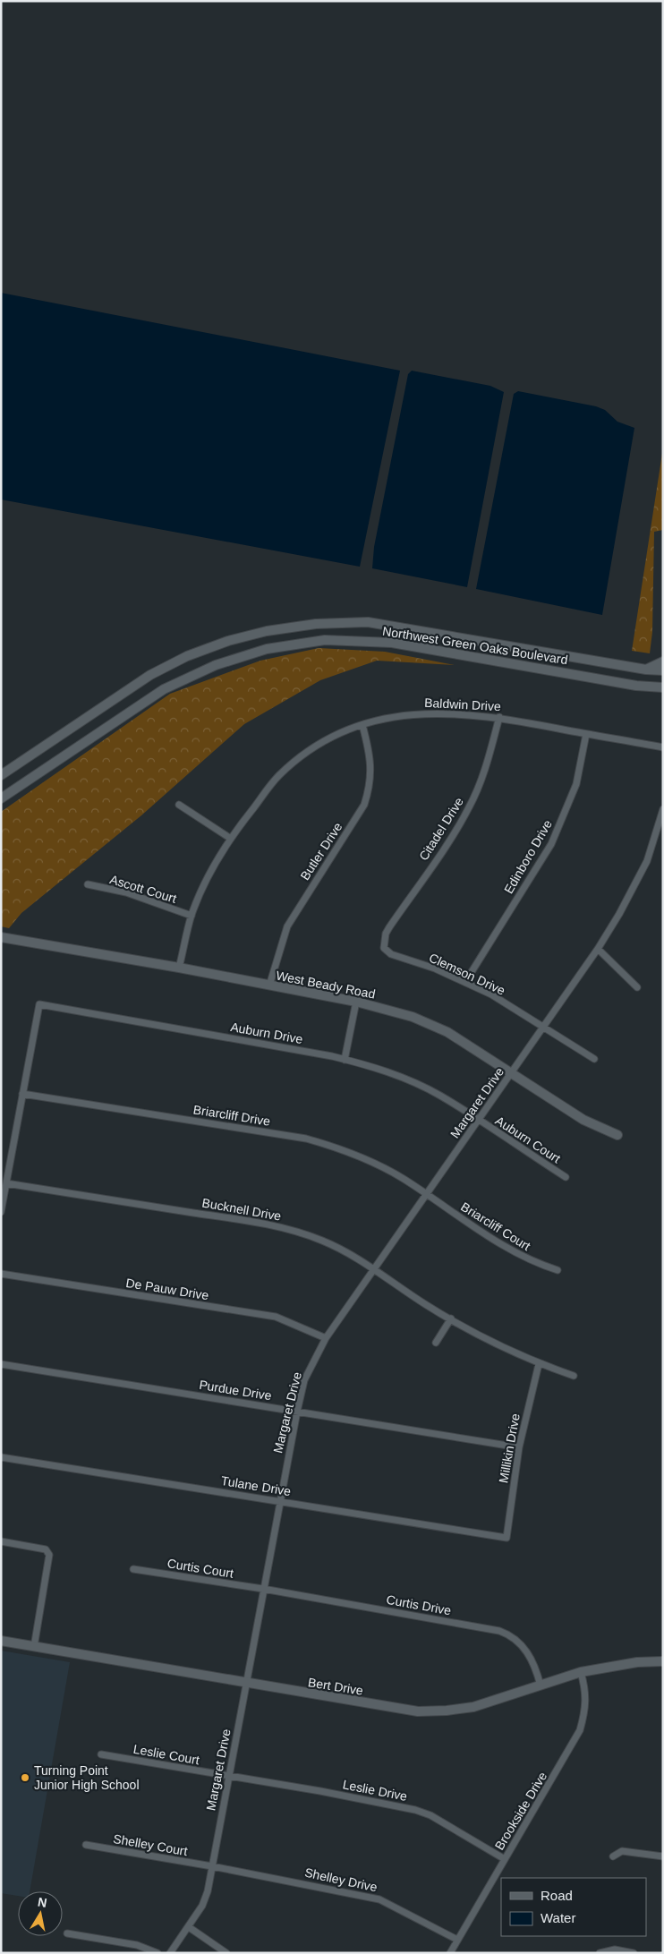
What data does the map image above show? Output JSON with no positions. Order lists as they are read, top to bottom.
{
  "streets": {
    "main road": ["Northwest Green Oaks Boulevard", "West Beady Road", "Bert Drive"],
    "street": [
      "Baldwin Drive",
      "Citadel Drive",
      "Butler Drive",
      "Edinboro Drive",
      "Ascott Court",
      "Clemson Drive",
      "Auburn Drive",
      "Margaret Drive",
      "Briarcliff Drive",
      "Auburn Court",
      "Bucknell Drive",
      "Briarcliff Court",
      "De Pauw Drive",
      "Purdue Drive",
      "Millikin Drive",
      "Tulane Drive",
      "Curtis Court",
      "Curtis Drive",
      "Leslie Court",
      "Leslie Drive",
      "Brookside Drive",
      "Shelley Court",
      "Shelley Drive"
    ]
  },
  "crossings": [
    ["Baldwin Drive", "Citadel Drive"],
    ["Baldwin Drive", "Butler Drive"],
    ["Baldwin Drive", "Edinboro Drive"],
    ["Baldwin Drive", "Ascott Court"],
    ["Baldwin Drive", "West Beady Road"],
    ["Citadel Drive", "Clemson Drive"],
    ["Butler Drive", "West Beady Road"],
    ["Edinboro Drive", "Clemson Drive"],
    ["Clemson Drive", "Margaret Drive"],
    ["West Beady Road", "Margaret Drive"],
    ["Auburn Drive", "Margaret Drive"],
    ["Auburn Drive", "Briarcliff Drive"],
    ["Auburn Drive", "Auburn Court"],
    ["Margaret Drive", "Briarcliff Drive"],
    ["Margaret Drive", "Auburn Court"],
    ["Margaret Drive", "Bucknell Drive"],
    ["Margaret Drive", "Briarcliff Court"],
    ["Margaret Drive", "De Pauw Drive"],
    ["Margaret Drive", "Purdue Drive"],
    ["Margaret Drive", "Tulane Drive"],
    ["Margaret Drive", "Curtis Court"],
    ["Margaret Drive", "Curtis Drive"],
    ["Margaret Drive", "Bert Drive"],
    ["Margaret Drive", "Leslie Court"],
    ["Margaret Drive", "Leslie Drive"],
    ["Margaret Drive", "Shelley Court"],
    ["Margaret Drive", "Shelley Drive"],
    ["Briarcliff Drive", "Briarcliff Court"],
    ["Bucknell Drive", "Millikin Drive"],
    ["Purdue Drive", "Millikin Drive"],
    ["Millikin Drive", "Tulane Drive"],
    ["Curtis Court", "Curtis Drive"],
    ["Curtis Drive", "Bert Drive"],
    ["Bert Drive", "Brookside Drive"],
    ["Leslie Court", "Leslie Drive"],
    ["Leslie Drive", "Brookside Drive"],
    ["Brookside Drive", "Shelley Drive"],
    ["Shelley Court", "Shelley Drive"]
  ],
  "places": ["Turning Point Junior High School"],
  "legend": ["Road", "Water"],
  "north": "top"
}
